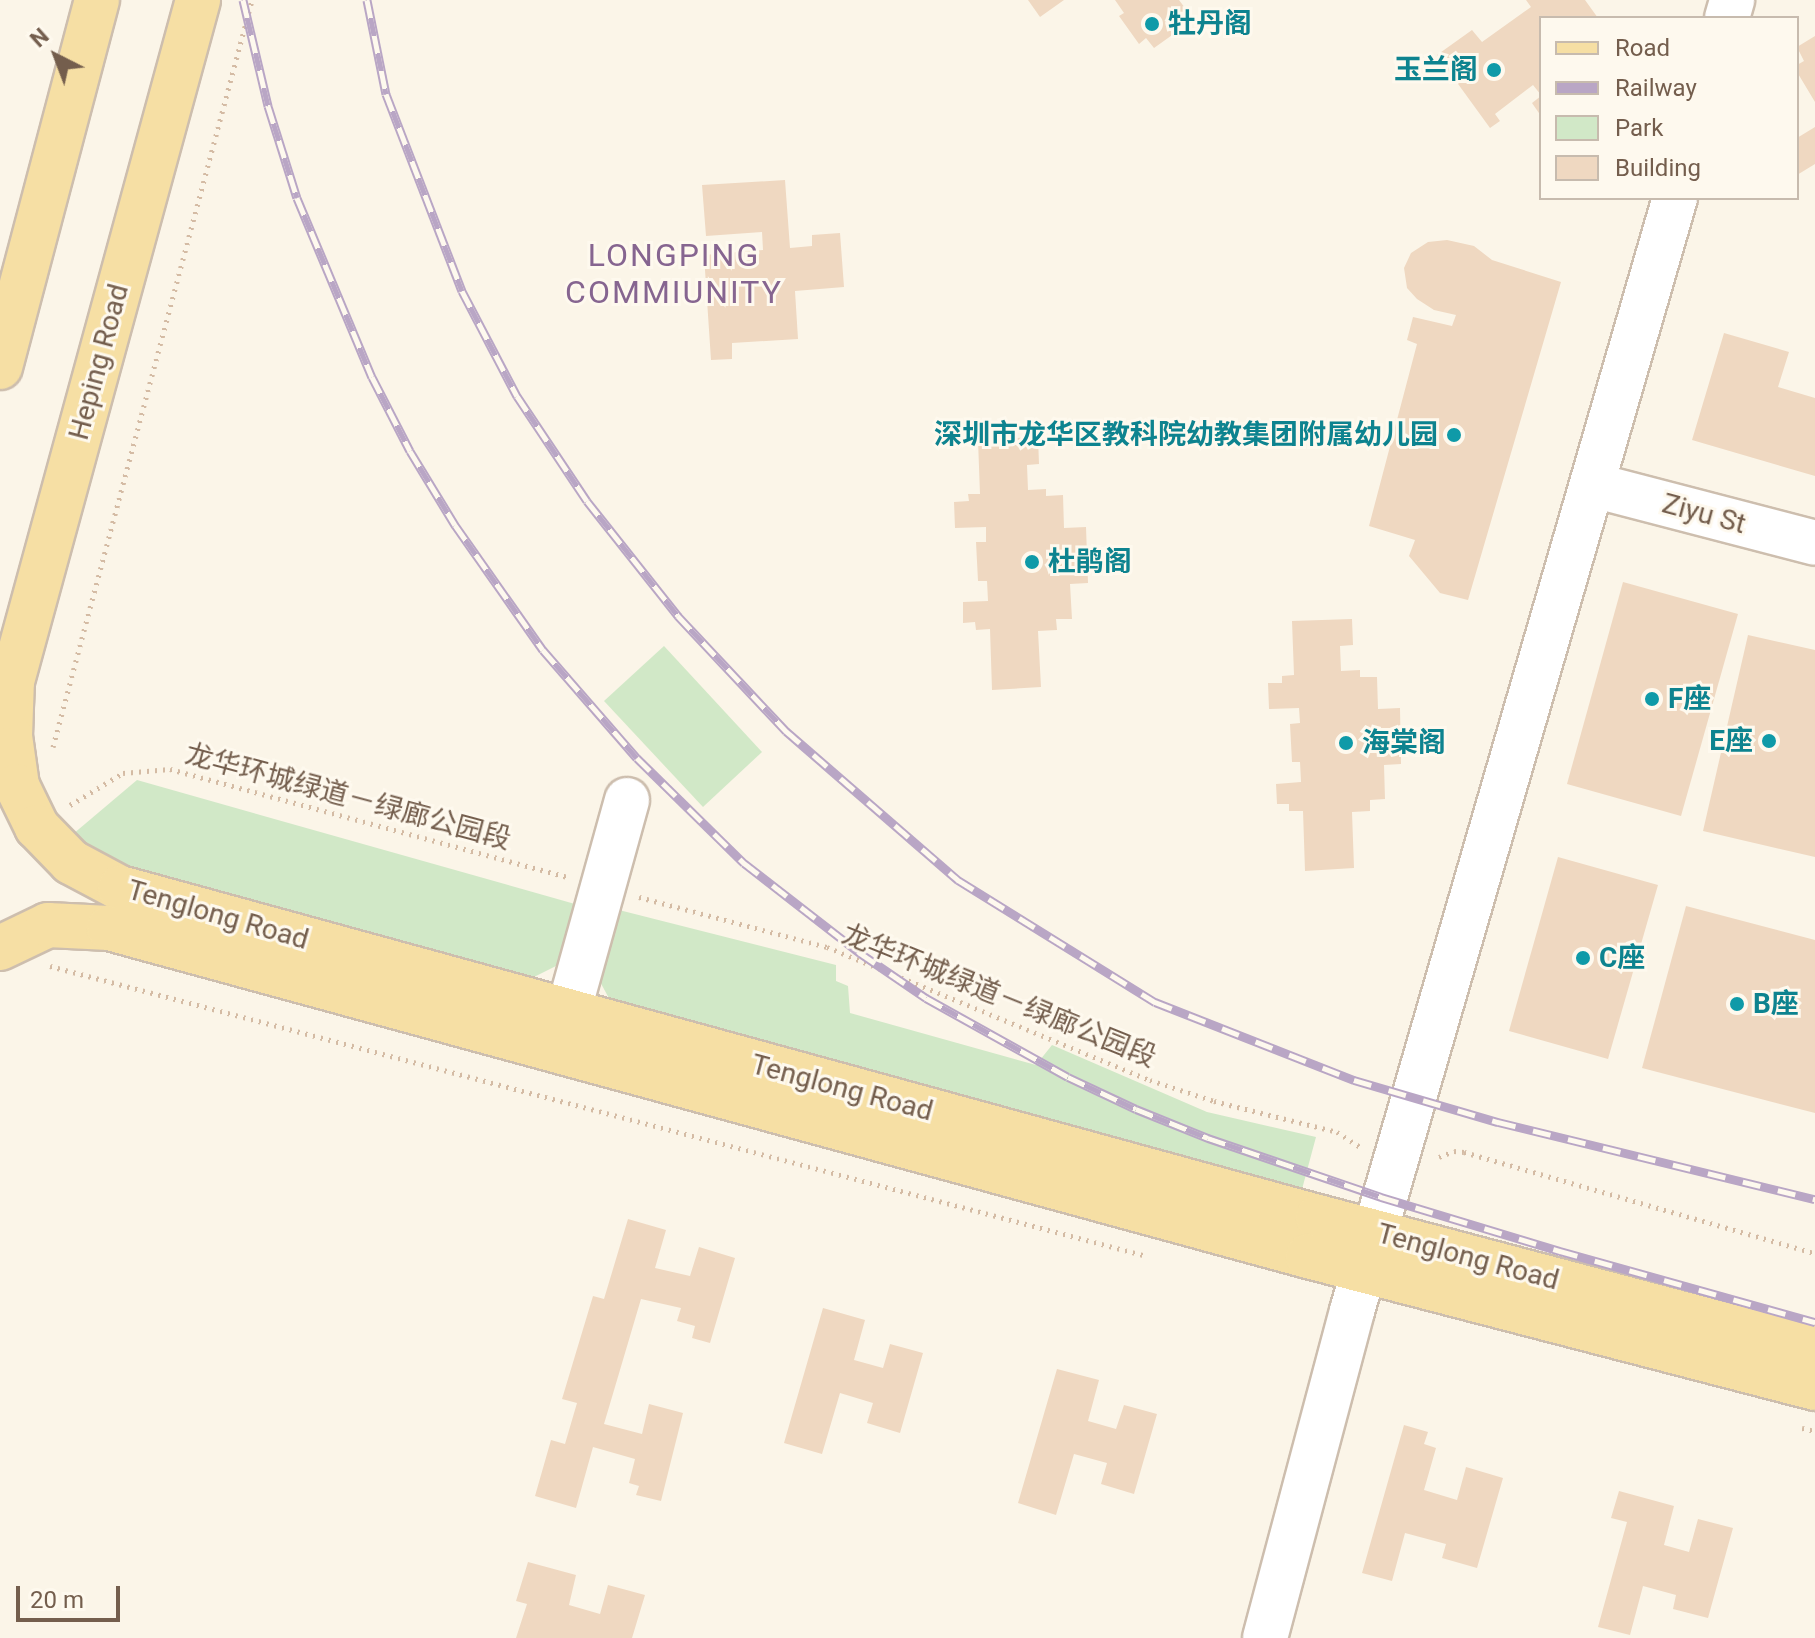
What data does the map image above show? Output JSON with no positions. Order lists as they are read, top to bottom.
{
  "streets": {
    "main road": ["Heping Road", "Tenglong Road"],
    "street": ["Ziyu St"],
    "path": ["龙华环城绿道－绿廊公园段"]
  },
  "crossings": [
    ["Heping Road", "Tenglong Road"]
  ],
  "districts": ["LONGPING COMMIUNITY"],
  "places": [
    "牡丹阁",
    "玉兰阁",
    "深圳市龙华区教科院幼教集团附属幼儿园",
    "杜鹃阁",
    "F座",
    "E座",
    "海棠阁",
    "C座",
    "B座"
  ],
  "legend": [
    "Road",
    "Railway",
    "Park",
    "Building"
  ],
  "scale_bar": "20 m",
  "north": "top left"
}
